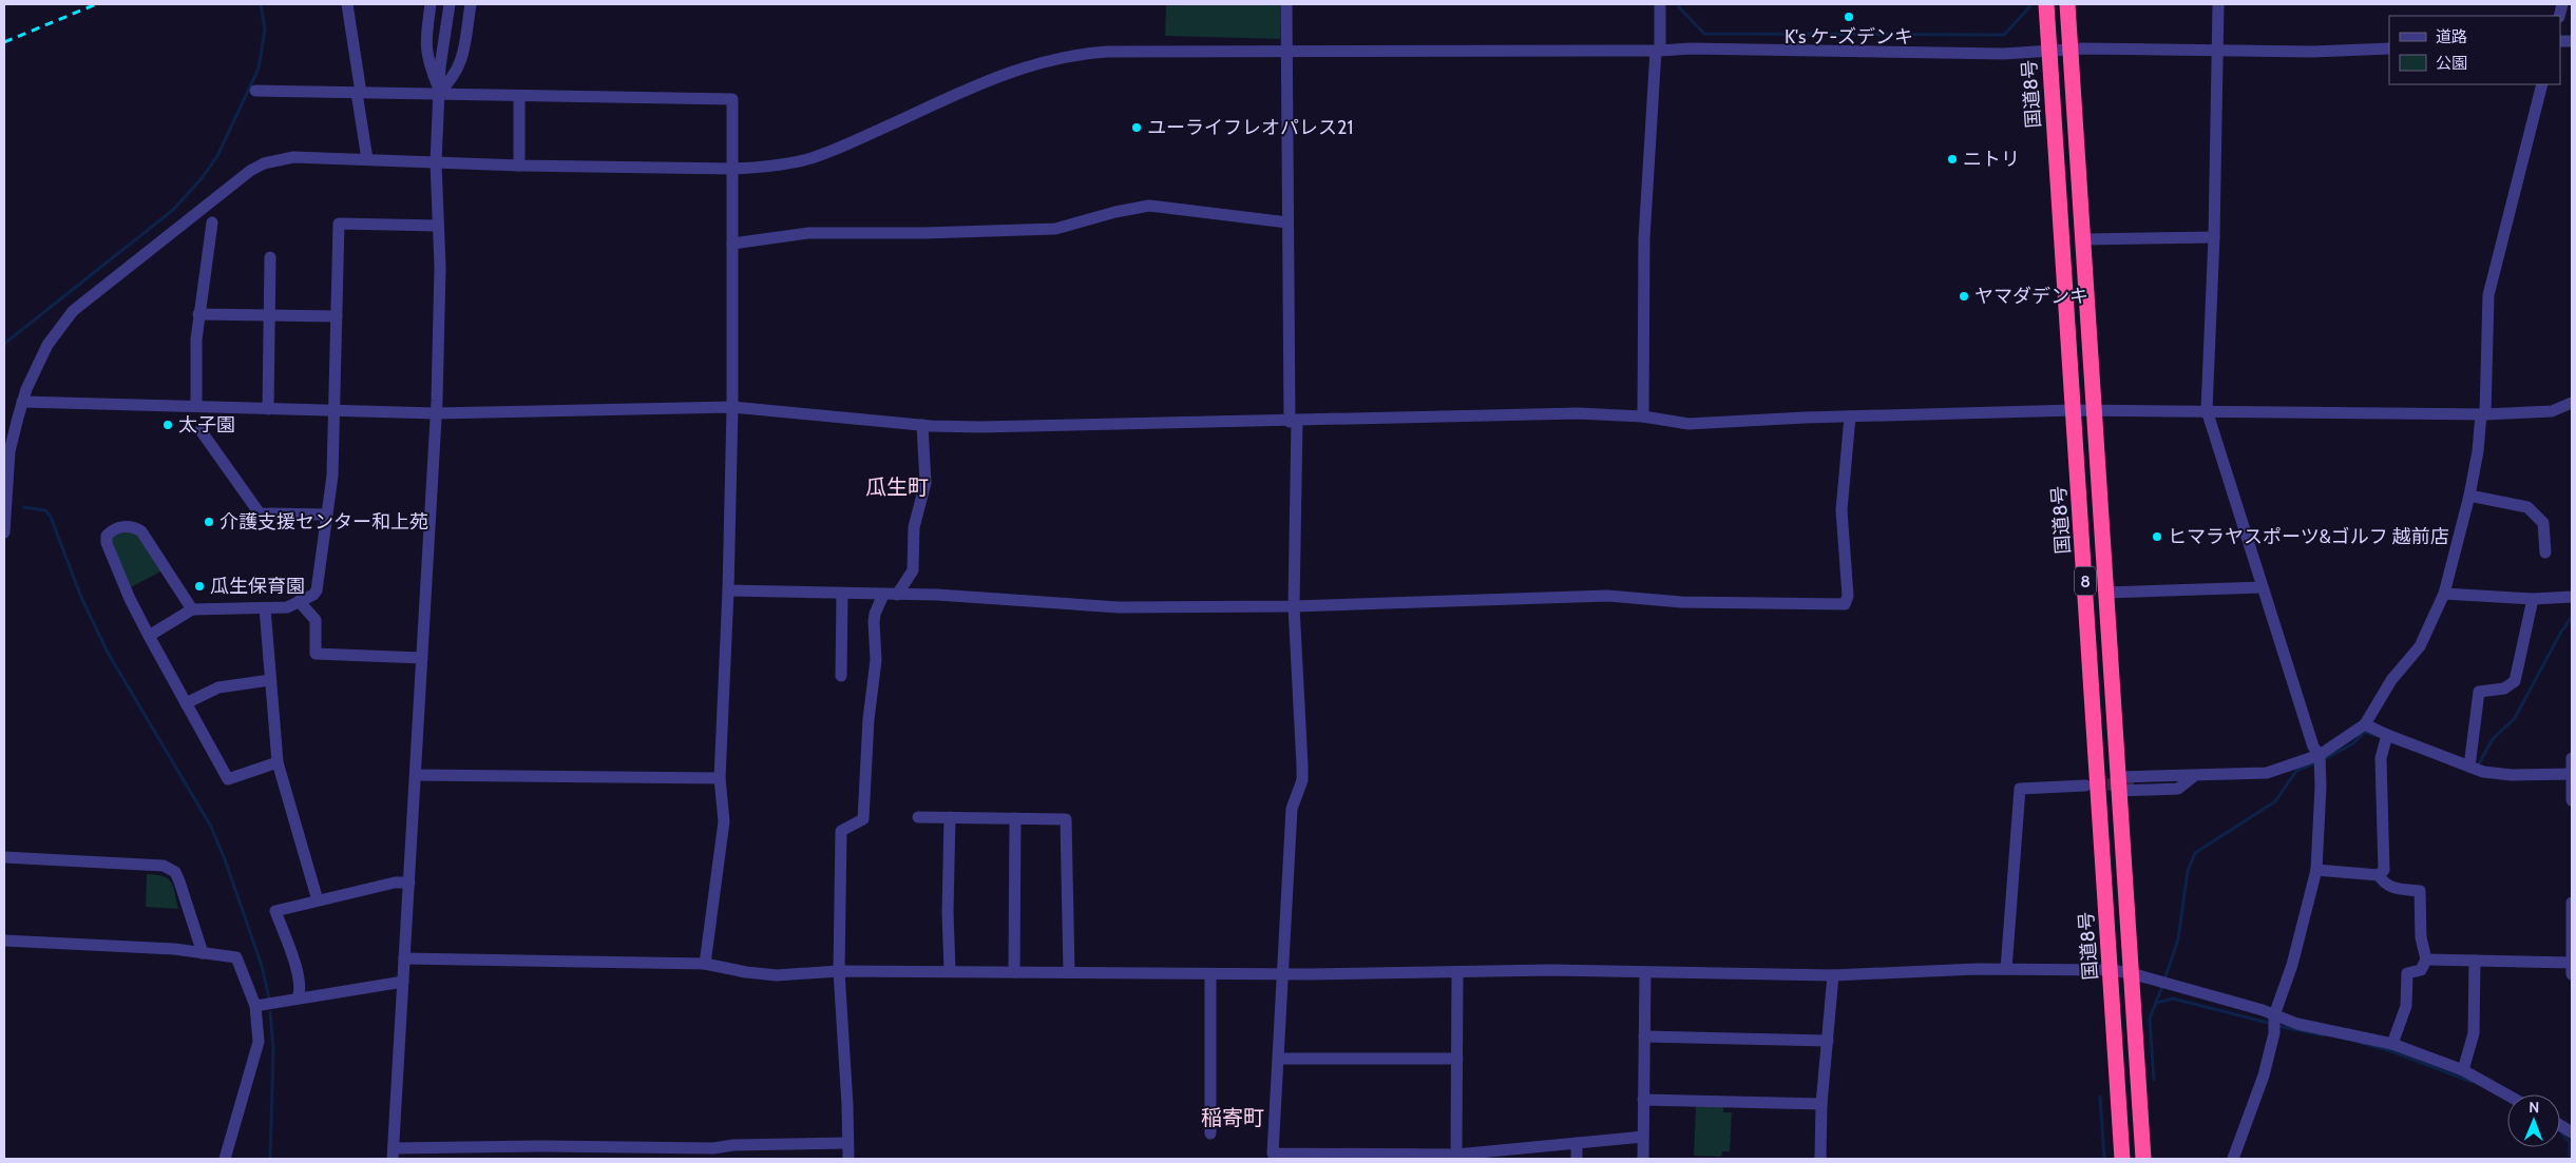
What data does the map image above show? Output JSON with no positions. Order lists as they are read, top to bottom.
{
  "streets": {
    "highway": ["国道8号", "8"]
  },
  "districts": ["瓜生町", "稲寄町"],
  "places": [
    "K's ケ-ズデンキ",
    "ユーライフレオパレス21",
    "ニトリ",
    "ヤマダデンキ",
    "太子園",
    "介護支援センター和上苑",
    "ヒマラヤスポーツ&ゴルフ 越前店",
    "瓜生保育園"
  ],
  "legend": ["道路", "公園"],
  "north": "top"
}
